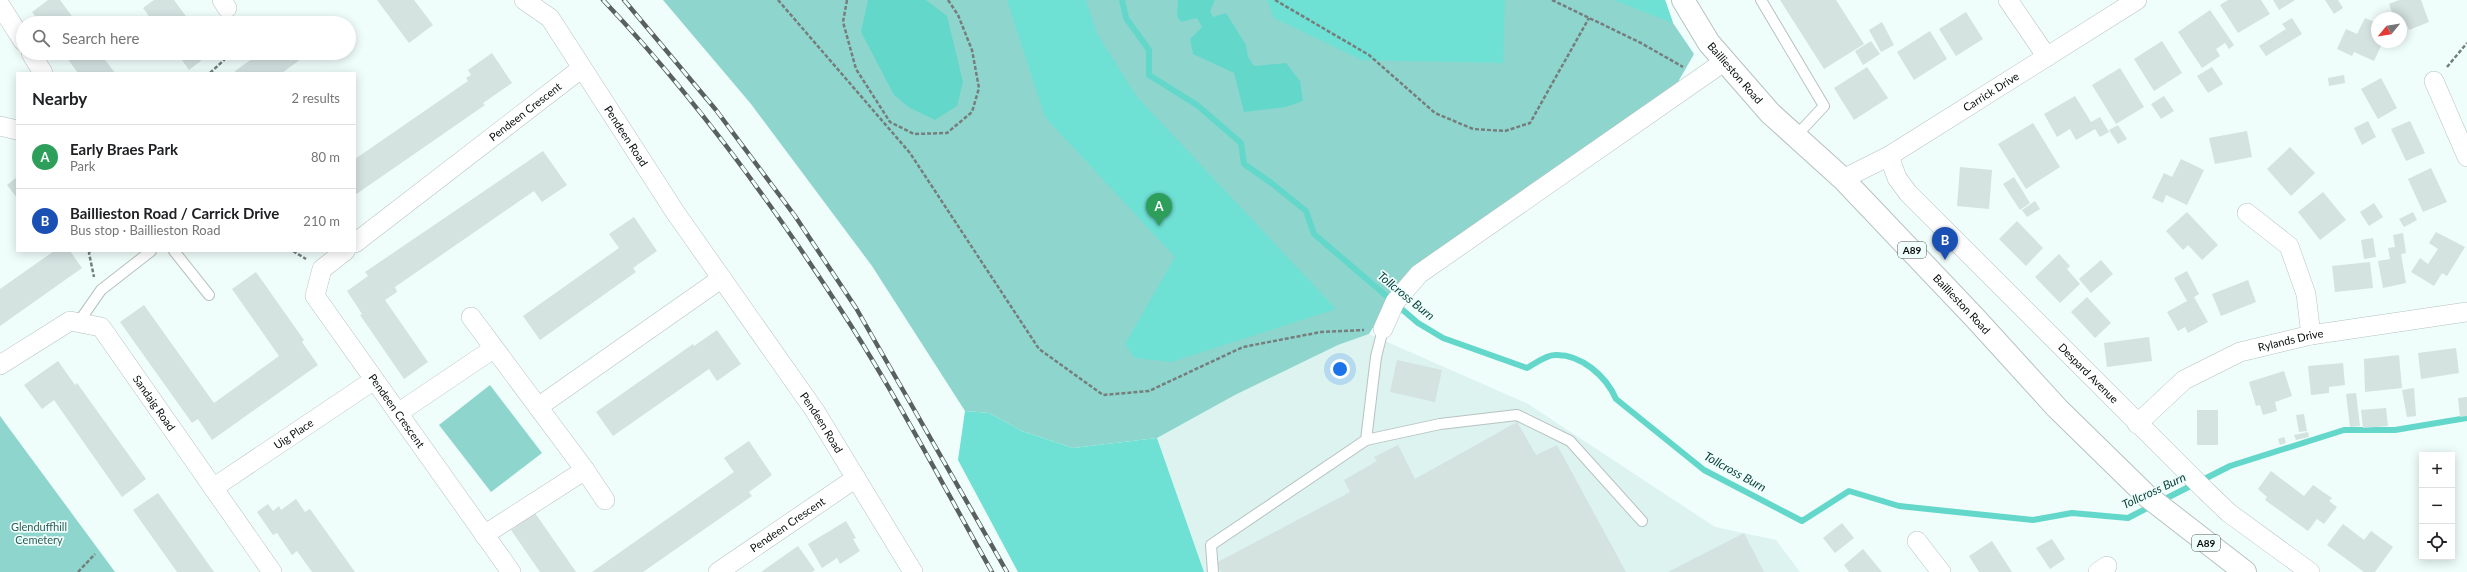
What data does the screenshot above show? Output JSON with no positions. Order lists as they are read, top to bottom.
{
  "streets": {
    "main road": ["Baillieston Road", "A89"],
    "street": [
      "Carrick Drive",
      "Pendeen Crescent",
      "Pendeen Road",
      "Rylands Drive",
      "Despard Avenue",
      "Sandaig Road",
      "Uig Place"
    ]
  },
  "crossings": [
    ["Baillieston Road", "Carrick Drive"],
    ["Carrick Drive", "Despard Avenue"],
    ["Pendeen Crescent", "Pendeen Road"],
    ["Pendeen Crescent", "Uig Place"],
    ["Rylands Drive", "Despard Avenue"],
    ["Sandaig Road", "Uig Place"]
  ],
  "water": ["Tollcross Burn"],
  "parks": ["Glenduffhill Cemetery"],
  "north": "bottom left",
  "page": {
    "search": "Search here",
    "heading": ["Nearby", "2 results"],
    "list": [
      {
        "mark": "A",
        "name": "Early Braes Park",
        "note": "Park",
        "value": "80 m"
      },
      {
        "mark": "B",
        "name": "Baillieston Road / Carrick Drive",
        "note": "Bus stop · Baillieston Road",
        "value": "210 m"
      }
    ],
    "pins": ["A", "B"],
    "map_buttons": ["+", "−"]
  }
}
